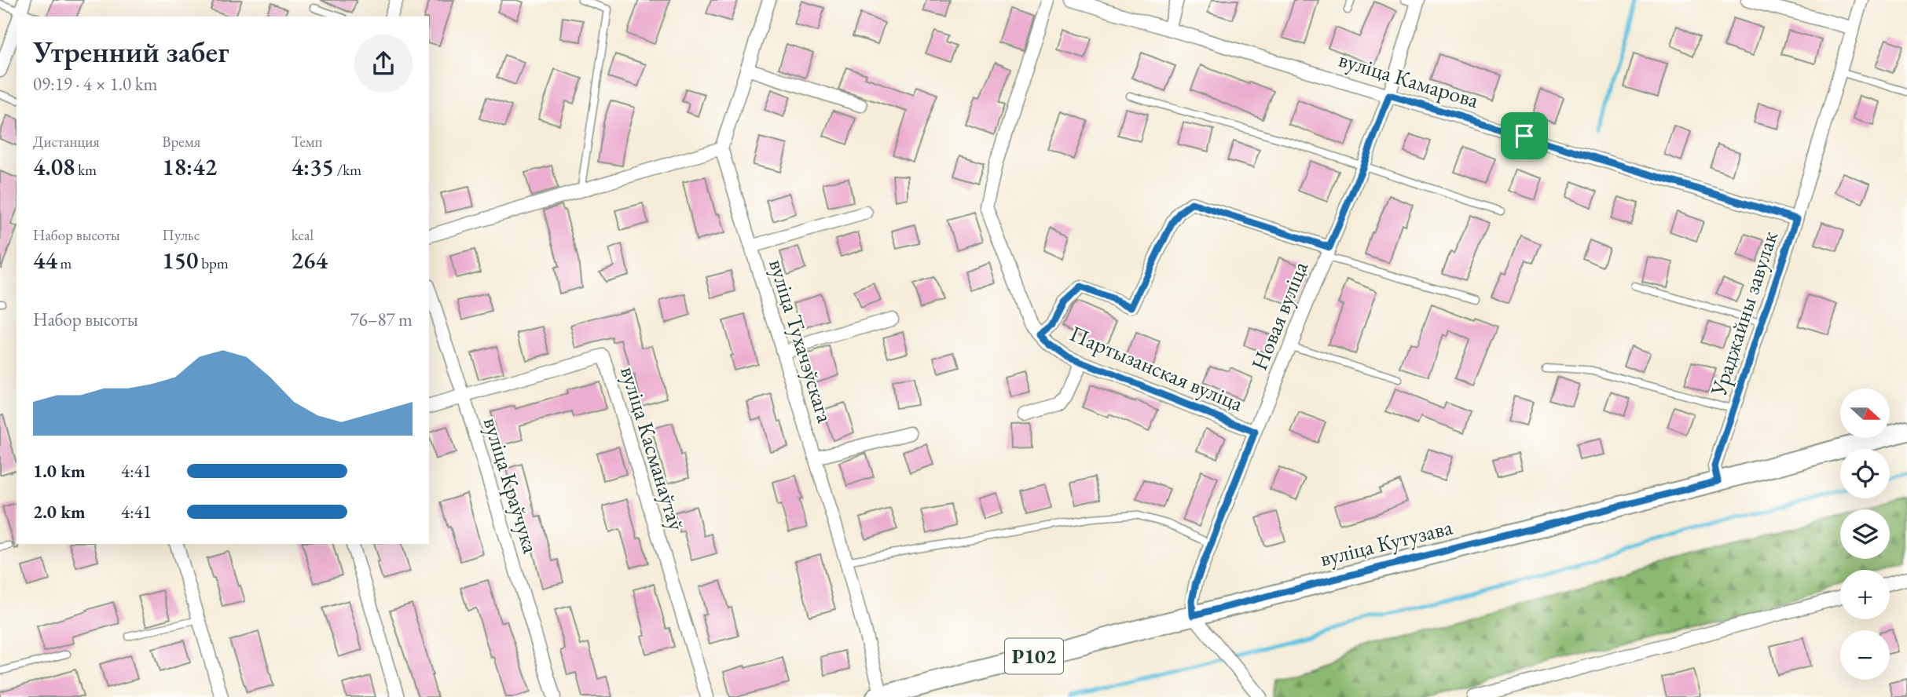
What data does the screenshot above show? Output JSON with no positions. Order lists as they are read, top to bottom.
{
  "streets": {
    "main road": ["вуліца Кутузава", "Р102"],
    "street": [
      "вуліца Камарова",
      "Ураджайны завулак",
      "Новая вуліца",
      "вуліца Тухачэўскага",
      "Партызанская вуліца",
      "вуліца Касманаўтаў",
      "вуліца Краўчука"
    ]
  },
  "crossings": [
    ["вуліца Камарова", "Ураджайны завулак"],
    ["вуліца Камарова", "Новая вуліца"],
    ["Ураджайны завулак", "вуліца Кутузава"],
    ["Новая вуліца", "Партызанская вуліца"],
    ["Новая вуліца", "вуліца Кутузава"],
    ["вуліца Тухачэўскага", "вуліца Кутузава"],
    ["вуліца Касманаўтаў", "вуліца Краўчука"]
  ],
  "north": "right",
  "page": {
    "heading": ["Утренний забег", "09:19 · 4 × 1.0 km"],
    "stats": [
      ["Дистанция", "4.08 km"],
      ["Время", "18:42"],
      ["Темп", "4:35 /km"],
      ["Набор высоты", "44 m"],
      ["Пульс", "150 bpm"],
      ["kcal", "264"]
    ],
    "chart": ["Набор высоты", "76–87 m"],
    "map_buttons": ["+", "−"],
    "list": [
      {
        "name": "1.0 km",
        "note": "4:41"
      },
      {
        "name": "2.0 km",
        "note": "4:41"
      }
    ]
  }
}
